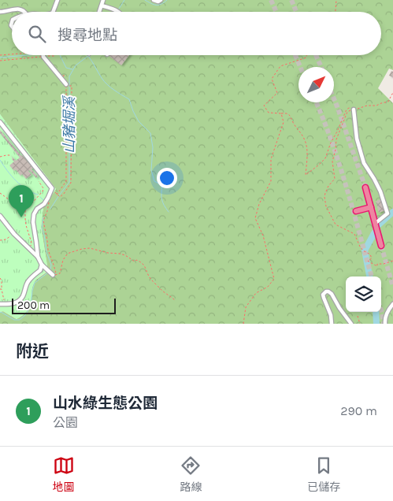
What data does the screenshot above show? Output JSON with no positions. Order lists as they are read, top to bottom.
{
  "water": ["山豬堀溪"],
  "scale_bar": "200 m",
  "north": "top right",
  "page": {
    "search": "搜尋地點",
    "pins": "1",
    "scale": "200 m",
    "heading": "附近",
    "list": [
      {
        "mark": "1",
        "name": "山水綠生態公園",
        "note": "公園",
        "value": "290 m"
      }
    ],
    "nav": ["地圖", "路線", "已儲存"]
  }
}
